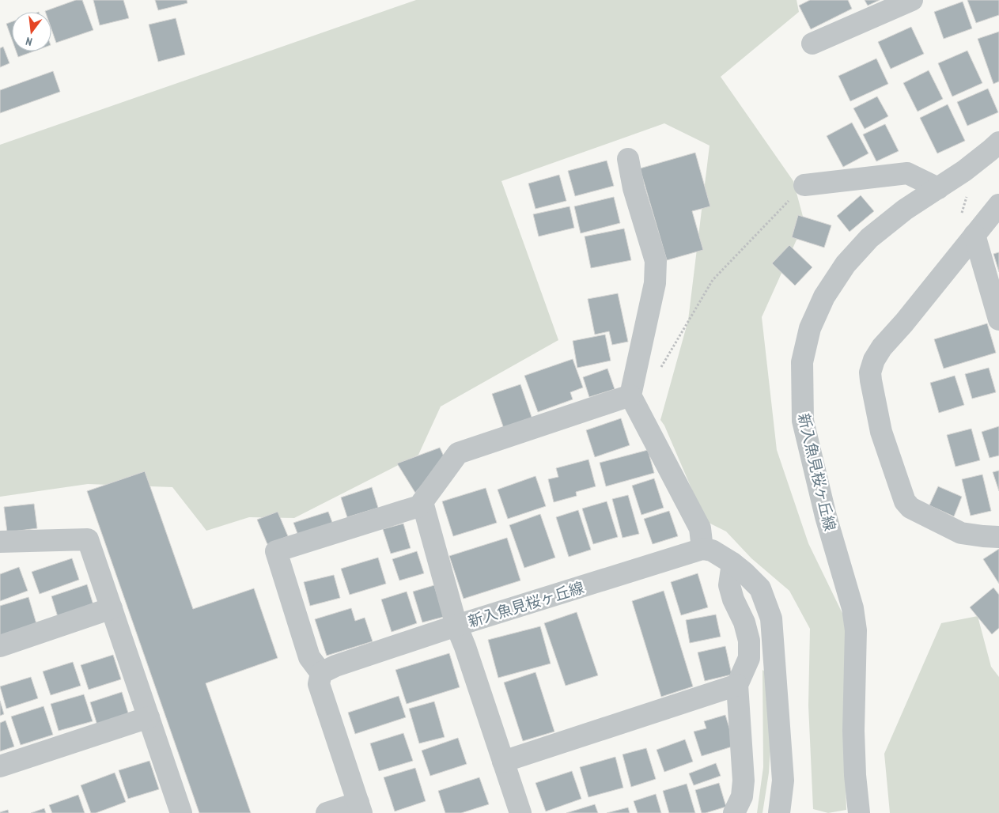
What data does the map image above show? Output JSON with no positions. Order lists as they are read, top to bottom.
{
  "streets": {
    "street": ["新入魚見桜ヶ丘線"]
  },
  "north": "bottom"
}
